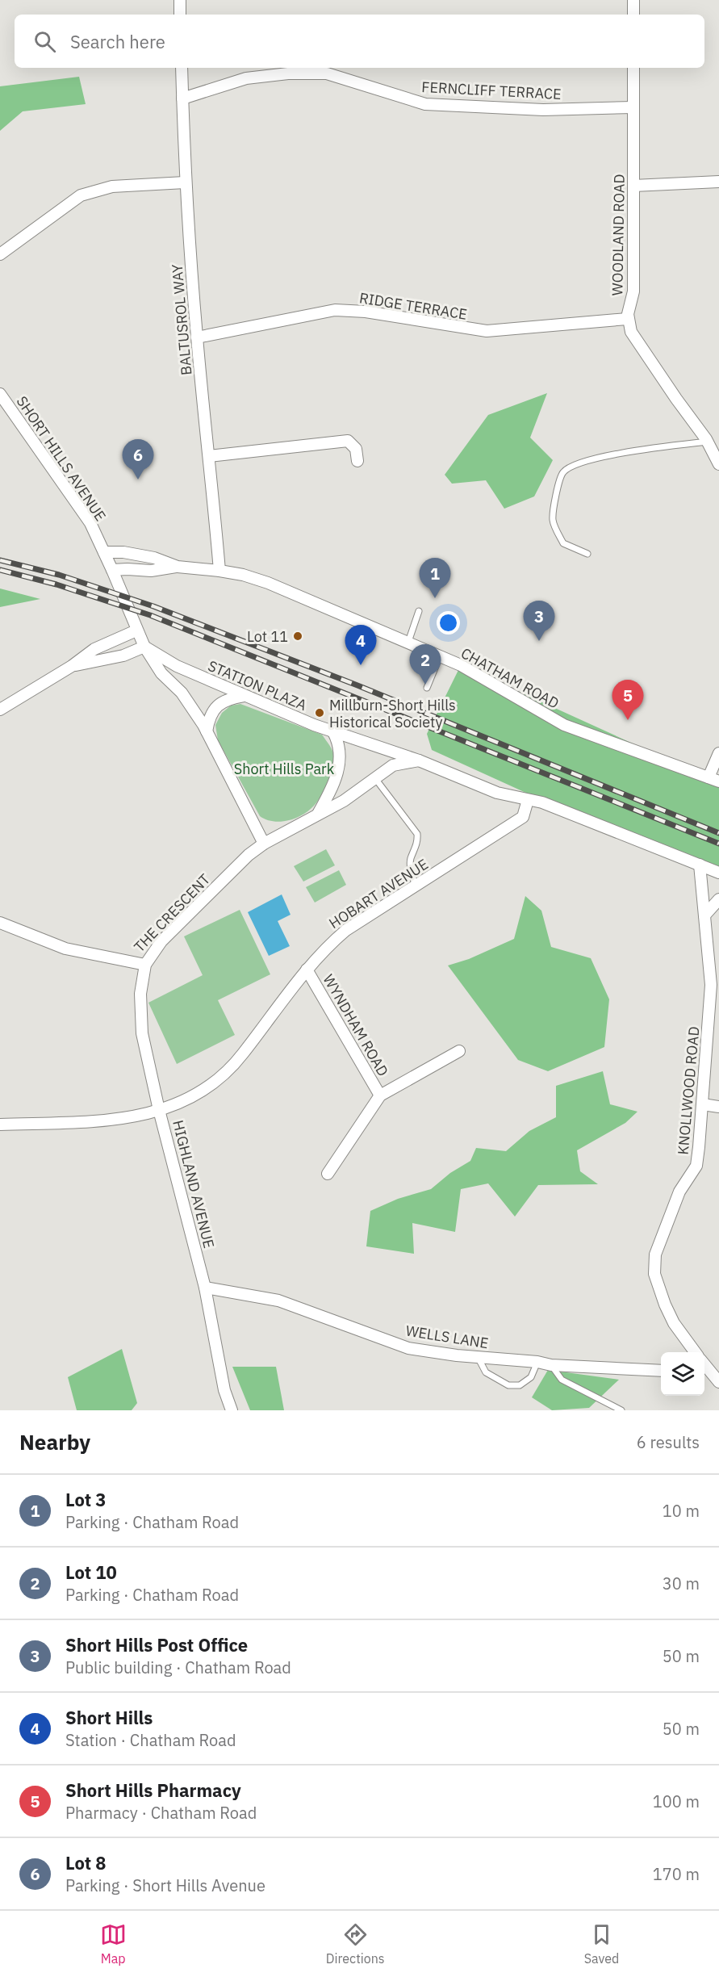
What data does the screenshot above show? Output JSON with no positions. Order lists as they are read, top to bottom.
{
  "streets": {
    "street": [
      "FERNCLIFF TERRACE",
      "WOODLAND ROAD",
      "RIDGE TERRACE",
      "BALTUSROL WAY",
      "SHORT HILLS AVENUE",
      "CHATHAM ROAD",
      "STATION PLAZA",
      "HOBART AVENUE",
      "THE CRESCENT",
      "WYNDHAM ROAD",
      "KNOLLWOOD ROAD",
      "HIGHLAND AVENUE",
      "WELLS LANE"
    ]
  },
  "crossings": [
    ["FERNCLIFF TERRACE", "WOODLAND ROAD"],
    ["FERNCLIFF TERRACE", "BALTUSROL WAY"],
    ["WOODLAND ROAD", "RIDGE TERRACE"],
    ["RIDGE TERRACE", "BALTUSROL WAY"],
    ["BALTUSROL WAY", "CHATHAM ROAD"],
    ["SHORT HILLS AVENUE", "CHATHAM ROAD"],
    ["SHORT HILLS AVENUE", "STATION PLAZA"],
    ["SHORT HILLS AVENUE", "THE CRESCENT"],
    ["STATION PLAZA", "HOBART AVENUE"],
    ["STATION PLAZA", "THE CRESCENT"],
    ["HOBART AVENUE", "WYNDHAM ROAD"],
    ["HOBART AVENUE", "HIGHLAND AVENUE"],
    ["THE CRESCENT", "HIGHLAND AVENUE"],
    ["HIGHLAND AVENUE", "WELLS LANE"]
  ],
  "parks": ["Short Hills Park"],
  "places": ["Lot 11", "Millburn-Short Hills Historical Society"],
  "page": {
    "search": "Search here",
    "pins": [
      "6",
      "1",
      "3",
      "4",
      "2",
      "5"
    ],
    "heading": ["Nearby", "6 results"],
    "list": [
      {
        "mark": "1",
        "name": "Lot 3",
        "note": "Parking · Chatham Road",
        "value": "10 m"
      },
      {
        "mark": "2",
        "name": "Lot 10",
        "note": "Parking · Chatham Road",
        "value": "30 m"
      },
      {
        "mark": "3",
        "name": "Short Hills Post Office",
        "note": "Public building · Chatham Road",
        "value": "50 m"
      },
      {
        "mark": "4",
        "name": "Short Hills",
        "note": "Station · Chatham Road",
        "value": "50 m"
      },
      {
        "mark": "5",
        "name": "Short Hills Pharmacy",
        "note": "Pharmacy · Chatham Road",
        "value": "100 m"
      },
      {
        "mark": "6",
        "name": "Lot 8",
        "note": "Parking · Short Hills Avenue",
        "value": "170 m"
      }
    ],
    "nav": ["Map", "Directions", "Saved"]
  }
}
